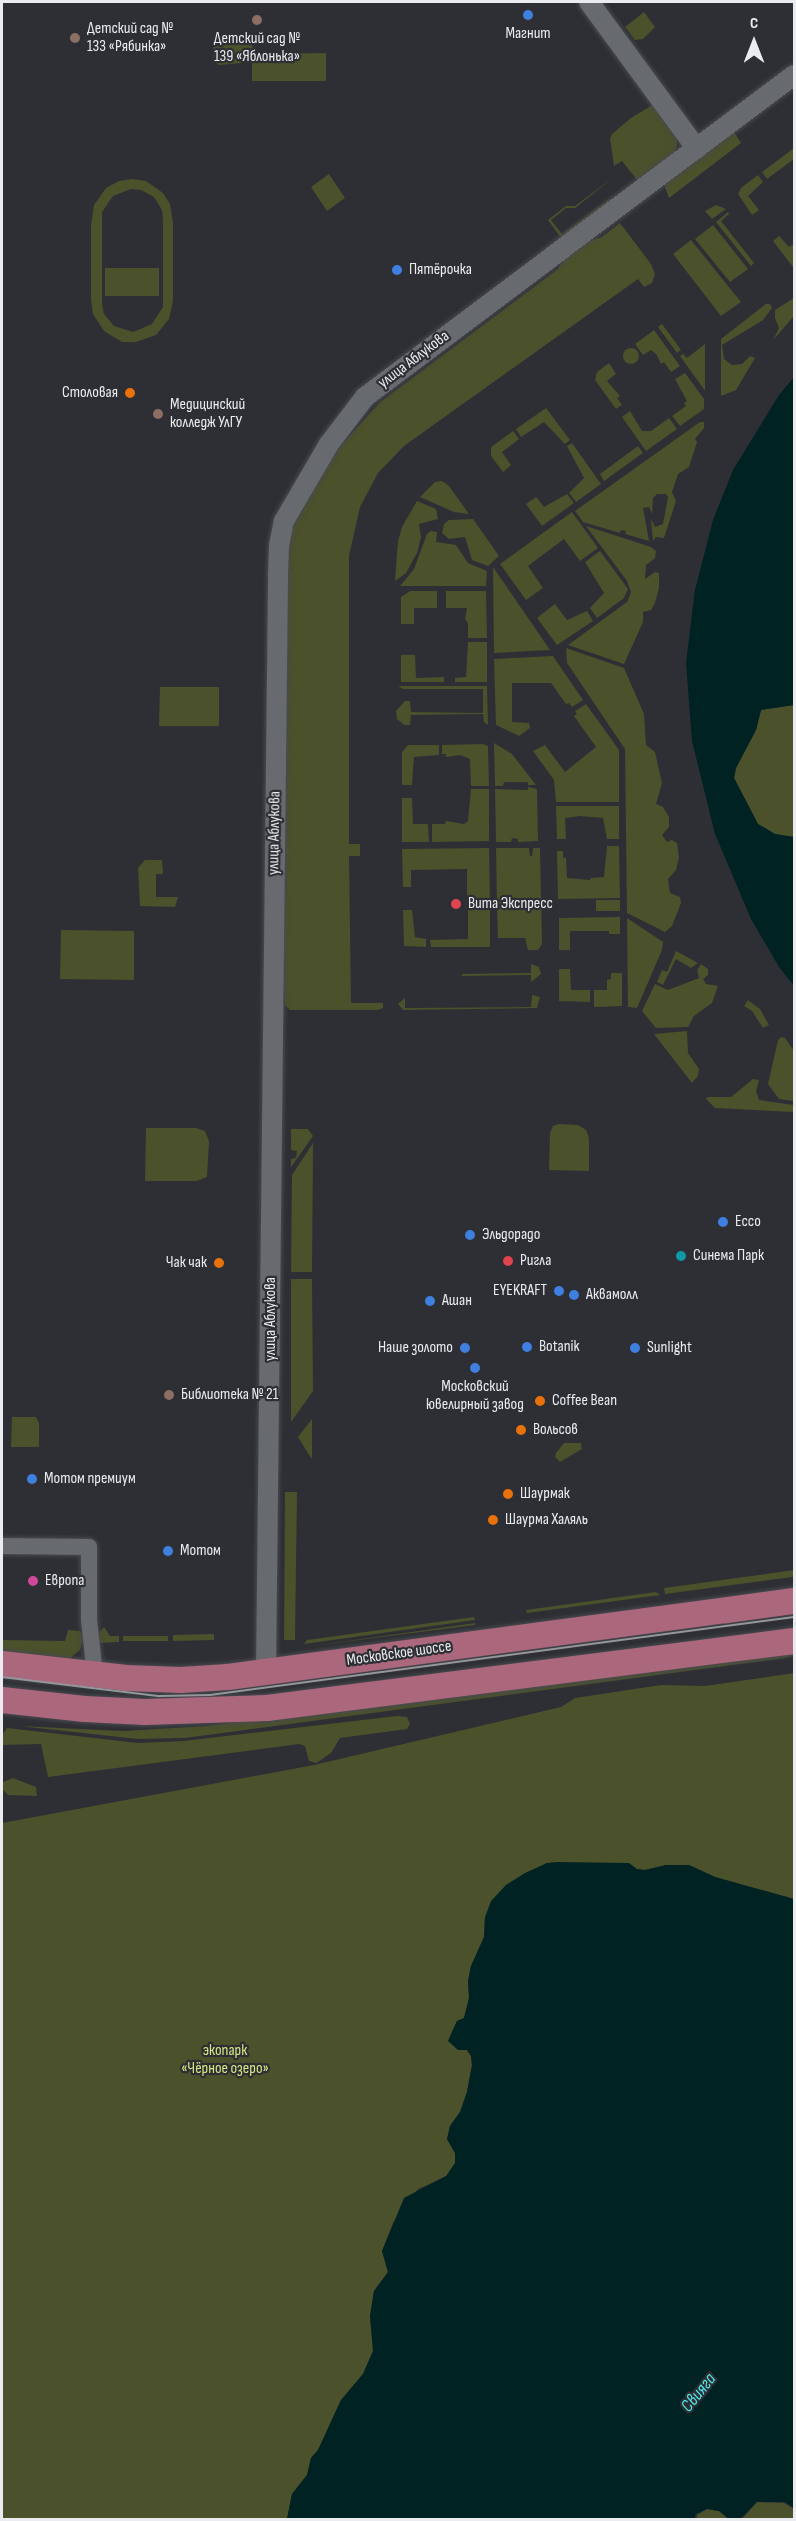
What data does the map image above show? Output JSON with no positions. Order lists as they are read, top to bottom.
{
  "streets": {
    "main road": ["улица Аблукова", "Московское шоссе"]
  },
  "crossings": [
    ["улица Аблукова", "Московское шоссе"]
  ],
  "water": ["Свияга"],
  "parks": ["экопарк «Чёрное озеро»"],
  "places": [
    "Магнит",
    "Детский сад № 139 «Яблонька»",
    "Детский сад № 133 «Рябинка»",
    "Пятёрочка",
    "Столовая",
    "Медицинский колледж УлГУ",
    "Вита Экспресс",
    "Ecco",
    "Эльдорадо",
    "Синема Парк",
    "Ригла",
    "Чак чак",
    "EYEKRAFT",
    "Аквамолл",
    "Ашан",
    "Botanik",
    "Наше золото",
    "Sunlight",
    "Московский ювелирный завод",
    "Библиотека № 21",
    "Coffee Bean",
    "Вольсов",
    "Мотом премиум",
    "Шаурмак",
    "Шаурма Халяль",
    "Мотом",
    "Европа"
  ],
  "north": "top"
}
